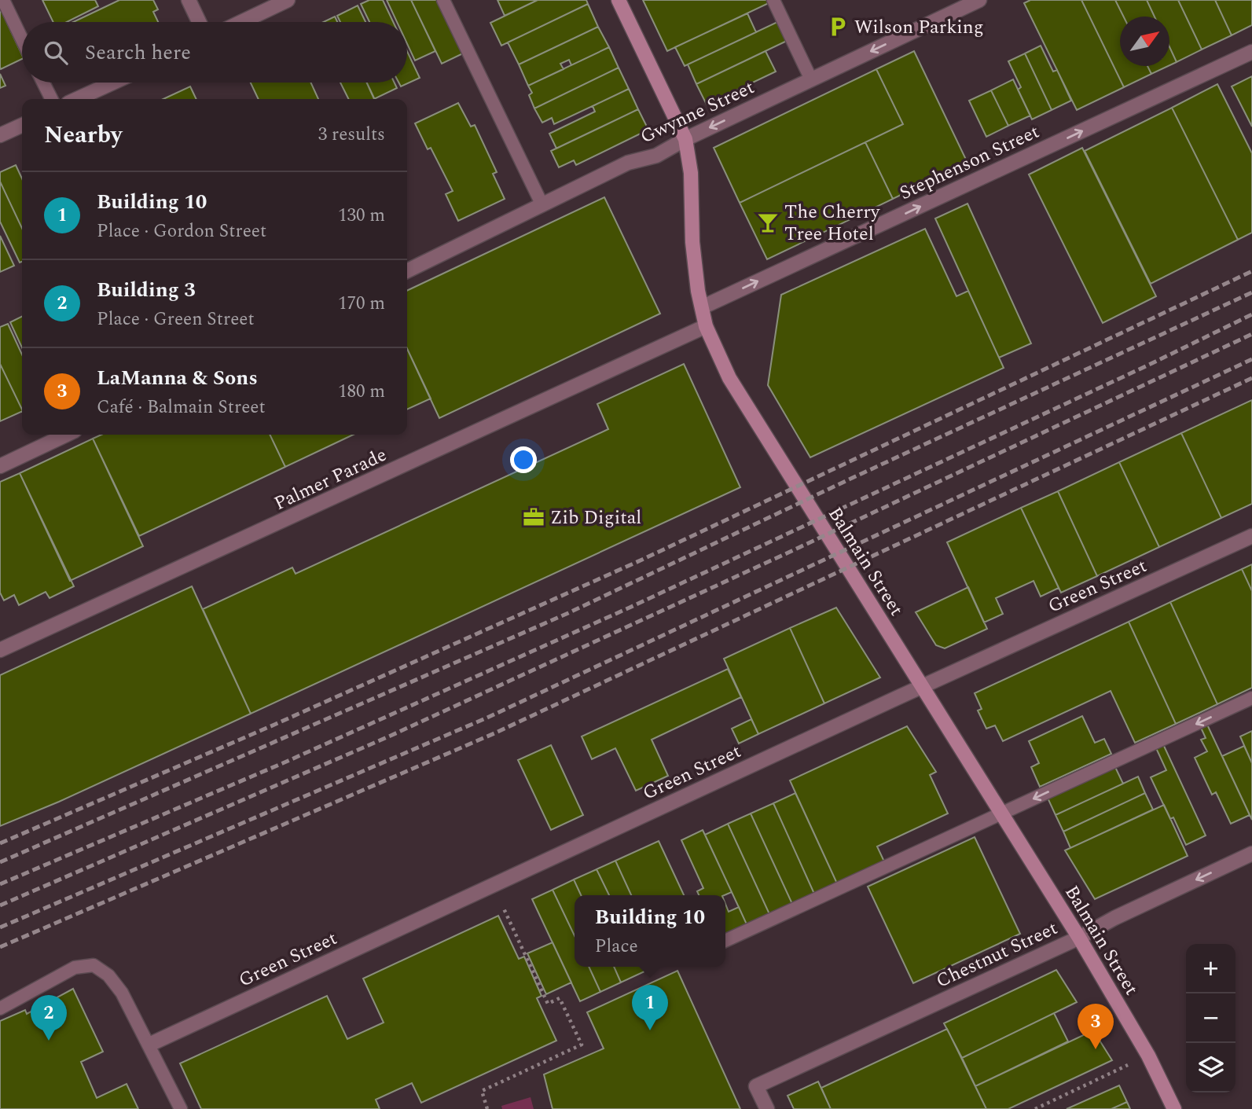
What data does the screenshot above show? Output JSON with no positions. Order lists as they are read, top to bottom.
{
  "streets": {
    "street": [
      "Gwynne Street",
      "Stephenson Street",
      "Palmer Parade",
      "Balmain Street",
      "Green Street",
      "Chestnut Street"
    ]
  },
  "crossings": [
    ["Gwynne Street", "Balmain Street"],
    ["Stephenson Street", "Balmain Street"],
    ["Palmer Parade", "Balmain Street"],
    ["Balmain Street", "Green Street"],
    ["Balmain Street", "Chestnut Street"]
  ],
  "one_way": ["Gwynne Street", "Stephenson Street"],
  "places": {
    "parking": ["Wilson Parking"],
    "bar": ["The Cherry Tree Hotel"],
    "office": ["Zib Digital"]
  },
  "north": "top right",
  "page": {
    "search": "Search here",
    "heading": ["Nearby", "3 results"],
    "list": [
      {
        "mark": "1",
        "name": "Building 10",
        "note": "Place · Gordon Street",
        "value": "130 m"
      },
      {
        "mark": "2",
        "name": "Building 3",
        "note": "Place · Green Street",
        "value": "170 m"
      },
      {
        "mark": "3",
        "name": "LaManna & Sons",
        "note": "Café · Balmain Street",
        "value": "180 m"
      }
    ],
    "popup": ["Building 10", "Place"],
    "map_buttons": ["+", "−"],
    "pins": ["1", "2", "3"]
  }
}
